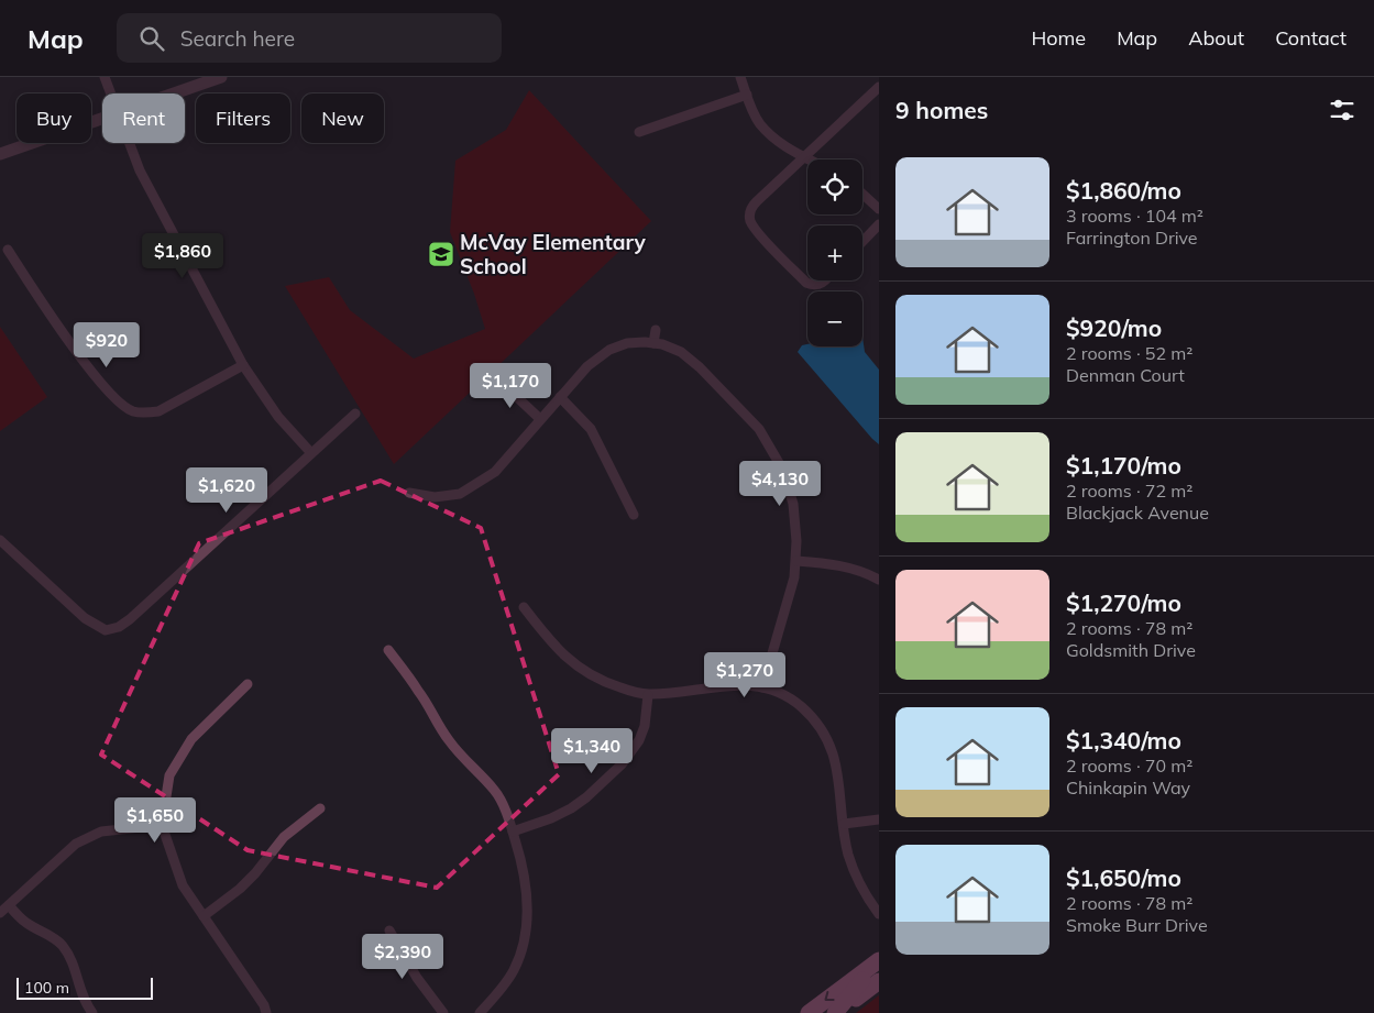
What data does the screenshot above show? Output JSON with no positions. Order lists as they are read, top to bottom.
{
  "places": {
    "school or university": ["McVay Elementary School"]
  },
  "scale_bar": "100 m",
  "page": {
    "header": "Map",
    "search": "Search here",
    "nav": [
      "Home",
      "Map",
      "About",
      "Contact"
    ],
    "heading": "9 homes",
    "chip": [
      "Buy",
      "Rent",
      "Filters",
      "New"
    ],
    "list": [
      {
        "name": "$1,860/mo",
        "note": "3 rooms · 104 m² · Farrington Drive"
      },
      {
        "name": "$920/mo",
        "note": "2 rooms · 52 m² · Denman Court"
      },
      {
        "name": "$1,170/mo",
        "note": "2 rooms · 72 m² · Blackjack Avenue"
      },
      {
        "name": "$1,270/mo",
        "note": "2 rooms · 78 m² · Goldsmith Drive"
      },
      {
        "name": "$1,340/mo",
        "note": "2 rooms · 70 m² · Chinkapin Way"
      },
      {
        "name": "$1,650/mo",
        "note": "2 rooms · 78 m² · Smoke Burr Drive"
      }
    ],
    "map_buttons": ["+", "−"],
    "price": [
      "$1,860",
      "$920",
      "$1,170",
      "$4,130",
      "$1,620",
      "$1,270",
      "$1,340",
      "$1,650",
      "$2,390"
    ],
    "scale": "100 m"
  }
}
